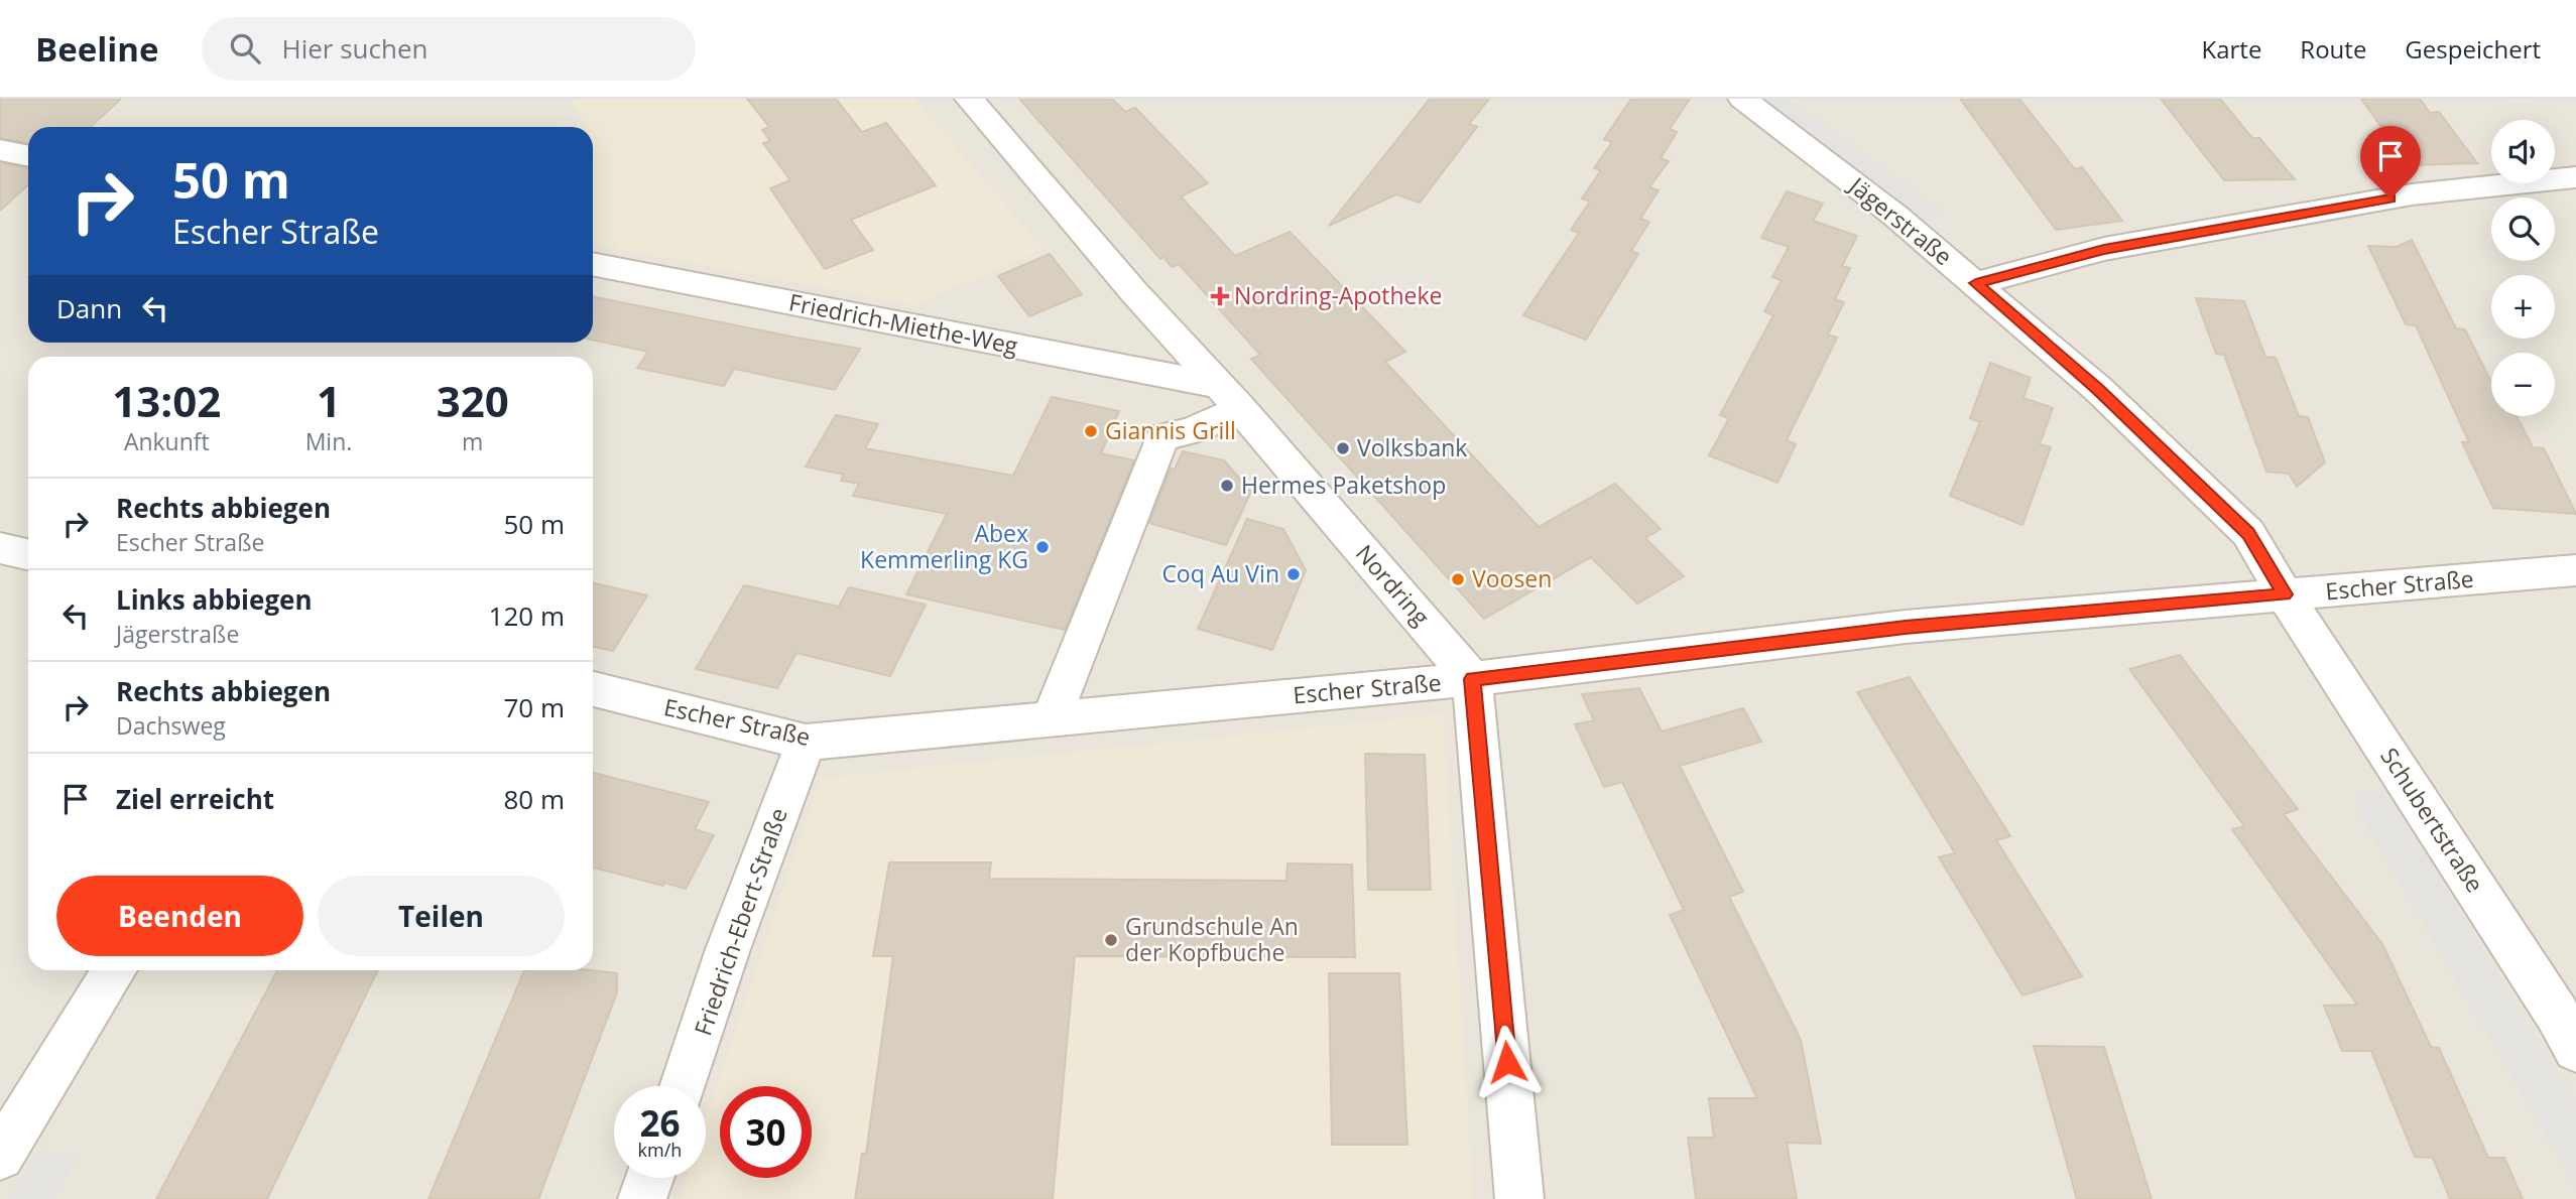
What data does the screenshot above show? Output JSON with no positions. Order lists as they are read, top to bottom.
{
  "streets": {
    "street": [
      "Jägerstraße",
      "Friedrich-Miethe-Weg",
      "Nordring",
      "Escher Straße",
      "Schubertstraße",
      "Friedrich-Ebert-Straße"
    ]
  },
  "crossings": [
    ["Jägerstraße", "Escher Straße"],
    ["Jägerstraße", "Schubertstraße"],
    ["Friedrich-Miethe-Weg", "Nordring"],
    ["Nordring", "Escher Straße"],
    ["Escher Straße", "Schubertstraße"],
    ["Escher Straße", "Friedrich-Ebert-Straße"]
  ],
  "places": {
    "health": ["Nordring-Apotheke"],
    "other": [
      "Giannis Grill",
      "Volksbank",
      "Hermes Paketshop",
      "Abex Kemmerling KG",
      "Coq Au Vin",
      "Voosen",
      "Grundschule An der Kopfbuche"
    ]
  },
  "page": {
    "header": "Beeline",
    "search": "Hier suchen",
    "nav": ["Karte", "Route", "Gespeichert"],
    "map_buttons": ["+", "−"],
    "turn": ["50 m", "Escher Straße"],
    "then": "Dann",
    "eta": [
      "13:02",
      "Ankunft",
      "1",
      "Min.",
      "320",
      "m"
    ],
    "list": [
      {
        "name": "Rechts abbiegen",
        "note": "Escher Straße",
        "value": "50 m"
      },
      {
        "name": "Links abbiegen",
        "note": "Jägerstraße",
        "value": "120 m"
      },
      {
        "name": "Rechts abbiegen",
        "note": "Dachsweg",
        "value": "70 m"
      },
      {
        "name": "Ziel erreicht",
        "value": "80 m"
      }
    ],
    "buttons": ["Beenden", "Teilen"],
    "speed": "26 km/h",
    "limit": "30"
  }
}
